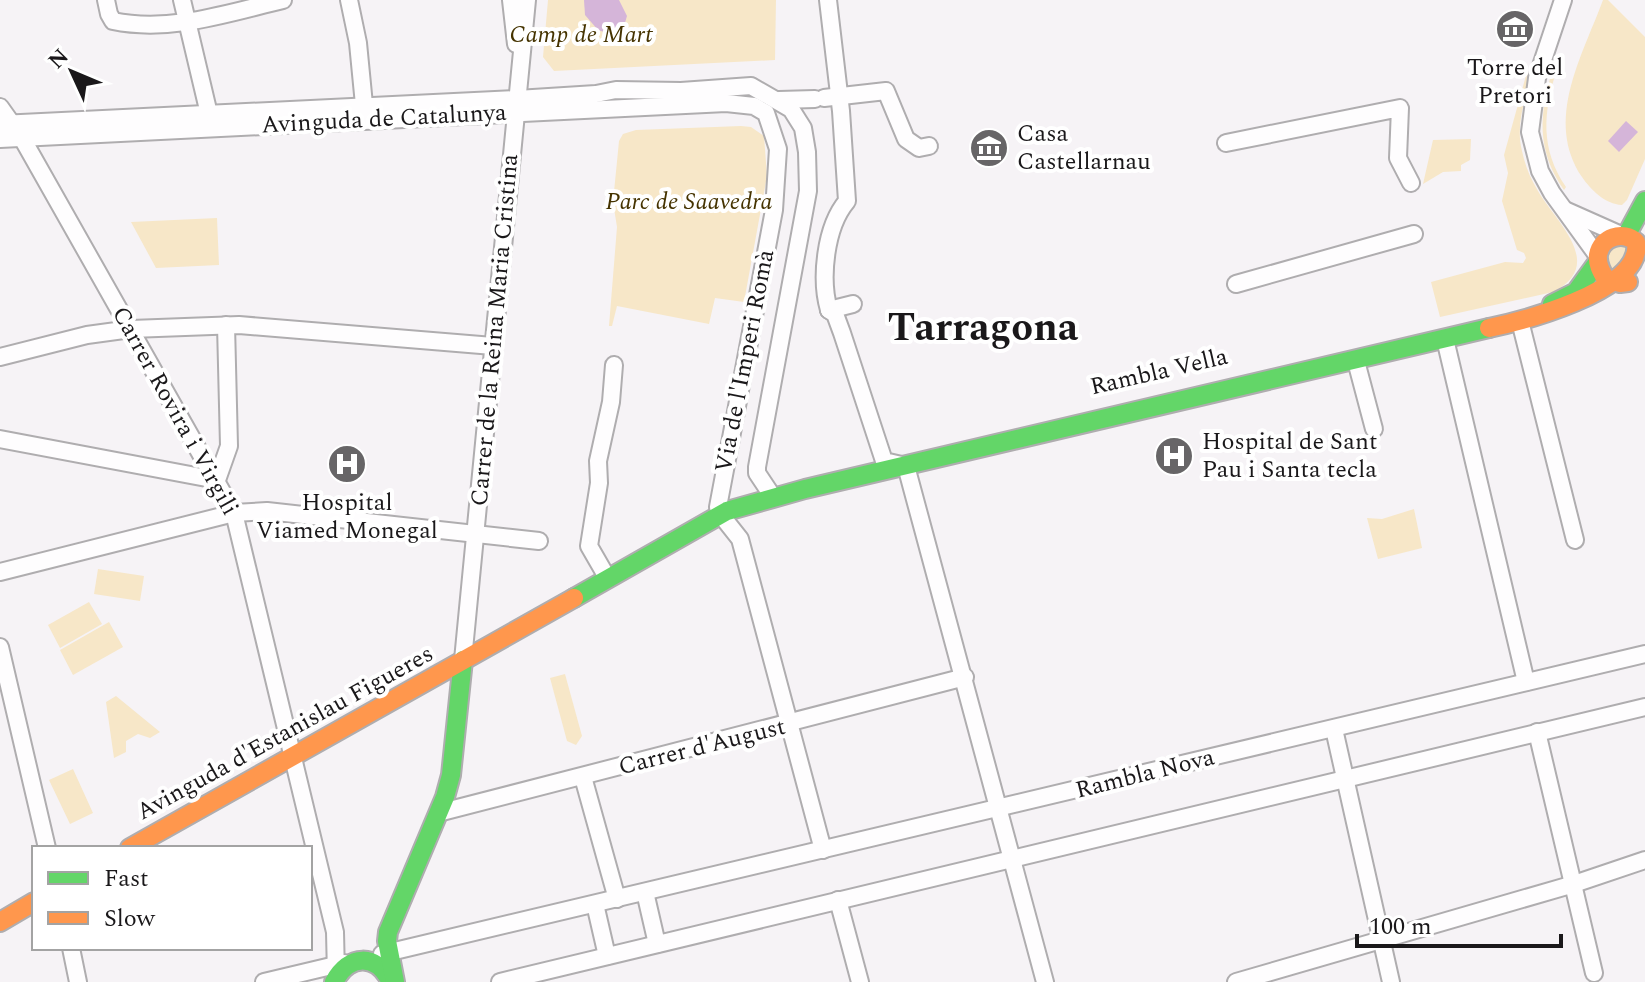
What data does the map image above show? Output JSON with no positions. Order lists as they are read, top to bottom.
{
  "streets": {
    "main road": ["Rambla Vella", "Avinguda d'Estanislau Figueres"],
    "street": [
      "Avinguda de Catalunya",
      "Carrer de la Reina Maria Cristina",
      "Via de l'Imperi Romà",
      "Carrer Rovira i Virgili",
      "Carrer d'August",
      "Rambla Nova"
    ]
  },
  "crossings": [
    ["Avinguda de Catalunya", "Carrer de la Reina Maria Cristina"],
    ["Avinguda de Catalunya", "Via de l'Imperi Romà"],
    ["Avinguda de Catalunya", "Carrer Rovira i Virgili"],
    ["Carrer de la Reina Maria Cristina", "Avinguda d'Estanislau Figueres"],
    ["Via de l'Imperi Romà", "Rambla Vella"],
    ["Via de l'Imperi Romà", "Avinguda d'Estanislau Figueres"],
    ["Rambla Vella", "Avinguda d'Estanislau Figueres"],
    ["Carrer Rovira i Virgili", "Avinguda d'Estanislau Figueres"],
    ["Carrer Rovira i Virgili", "Rambla Nova"]
  ],
  "districts": ["Tarragona"],
  "parks": ["Camp de Mart", "Parc de Saavedra"],
  "places": {
    "museum": ["Torre del Pretori", "Casa Castellarnau"],
    "hospital": ["Hospital de Sant Pau i Santa tecla", "Hospital Viamed Monegal"]
  },
  "legend": ["Fast", "Slow"],
  "scale_bar": "100 m",
  "north": "top left"
}
